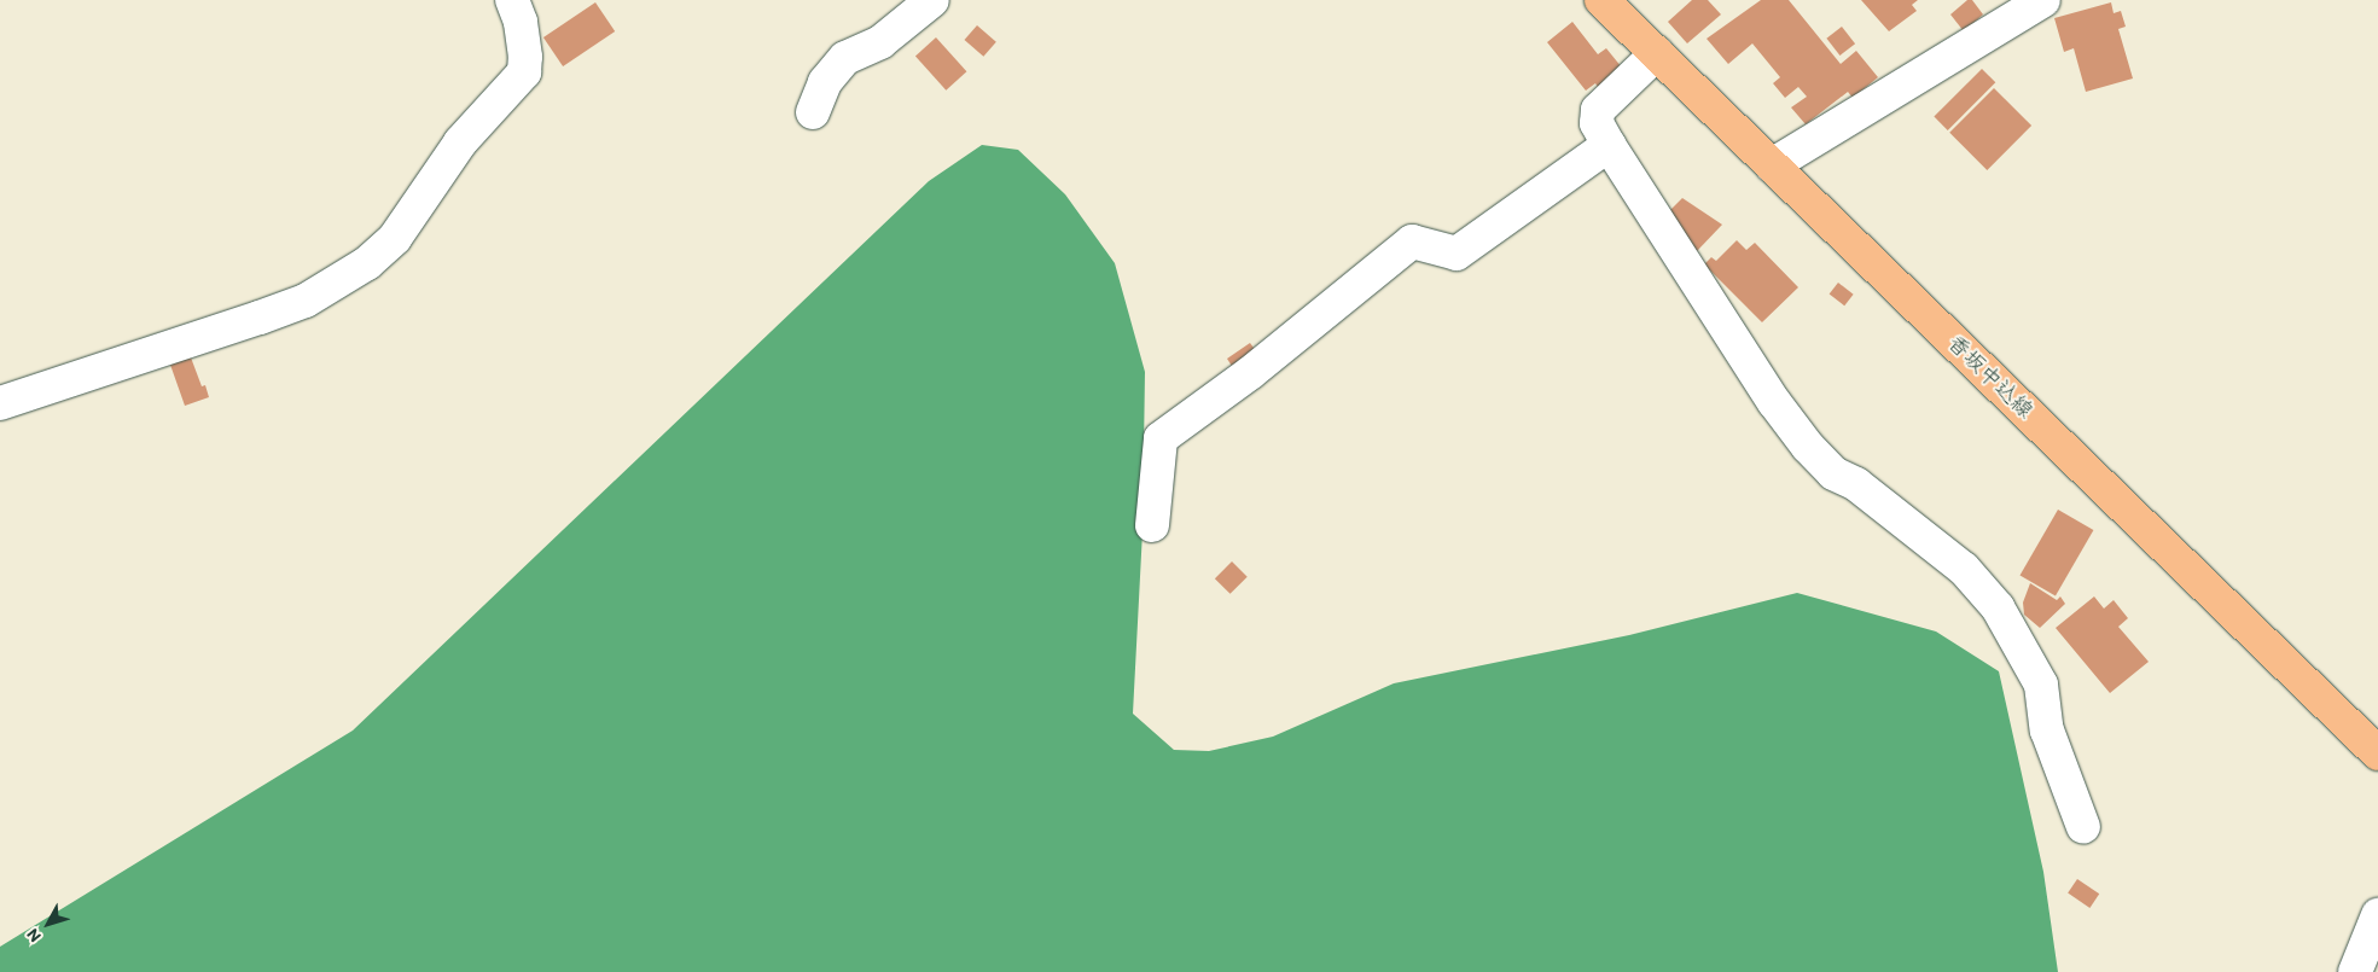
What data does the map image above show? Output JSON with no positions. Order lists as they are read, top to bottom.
{
  "streets": {
    "main road": ["香坂中込線"]
  },
  "north": "bottom left"
}
